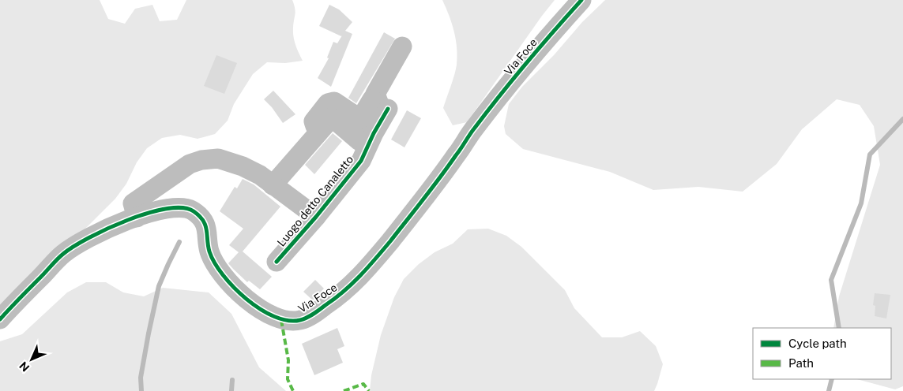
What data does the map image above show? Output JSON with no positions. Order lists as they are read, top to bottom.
{
  "streets": {
    "street": ["Via Foce", "Luogo detto Canaletto"]
  },
  "crossings": [
    ["Via Foce", "Luogo detto Canaletto"]
  ],
  "legend": ["Cycle path", "Path"],
  "north": "bottom left"
}
